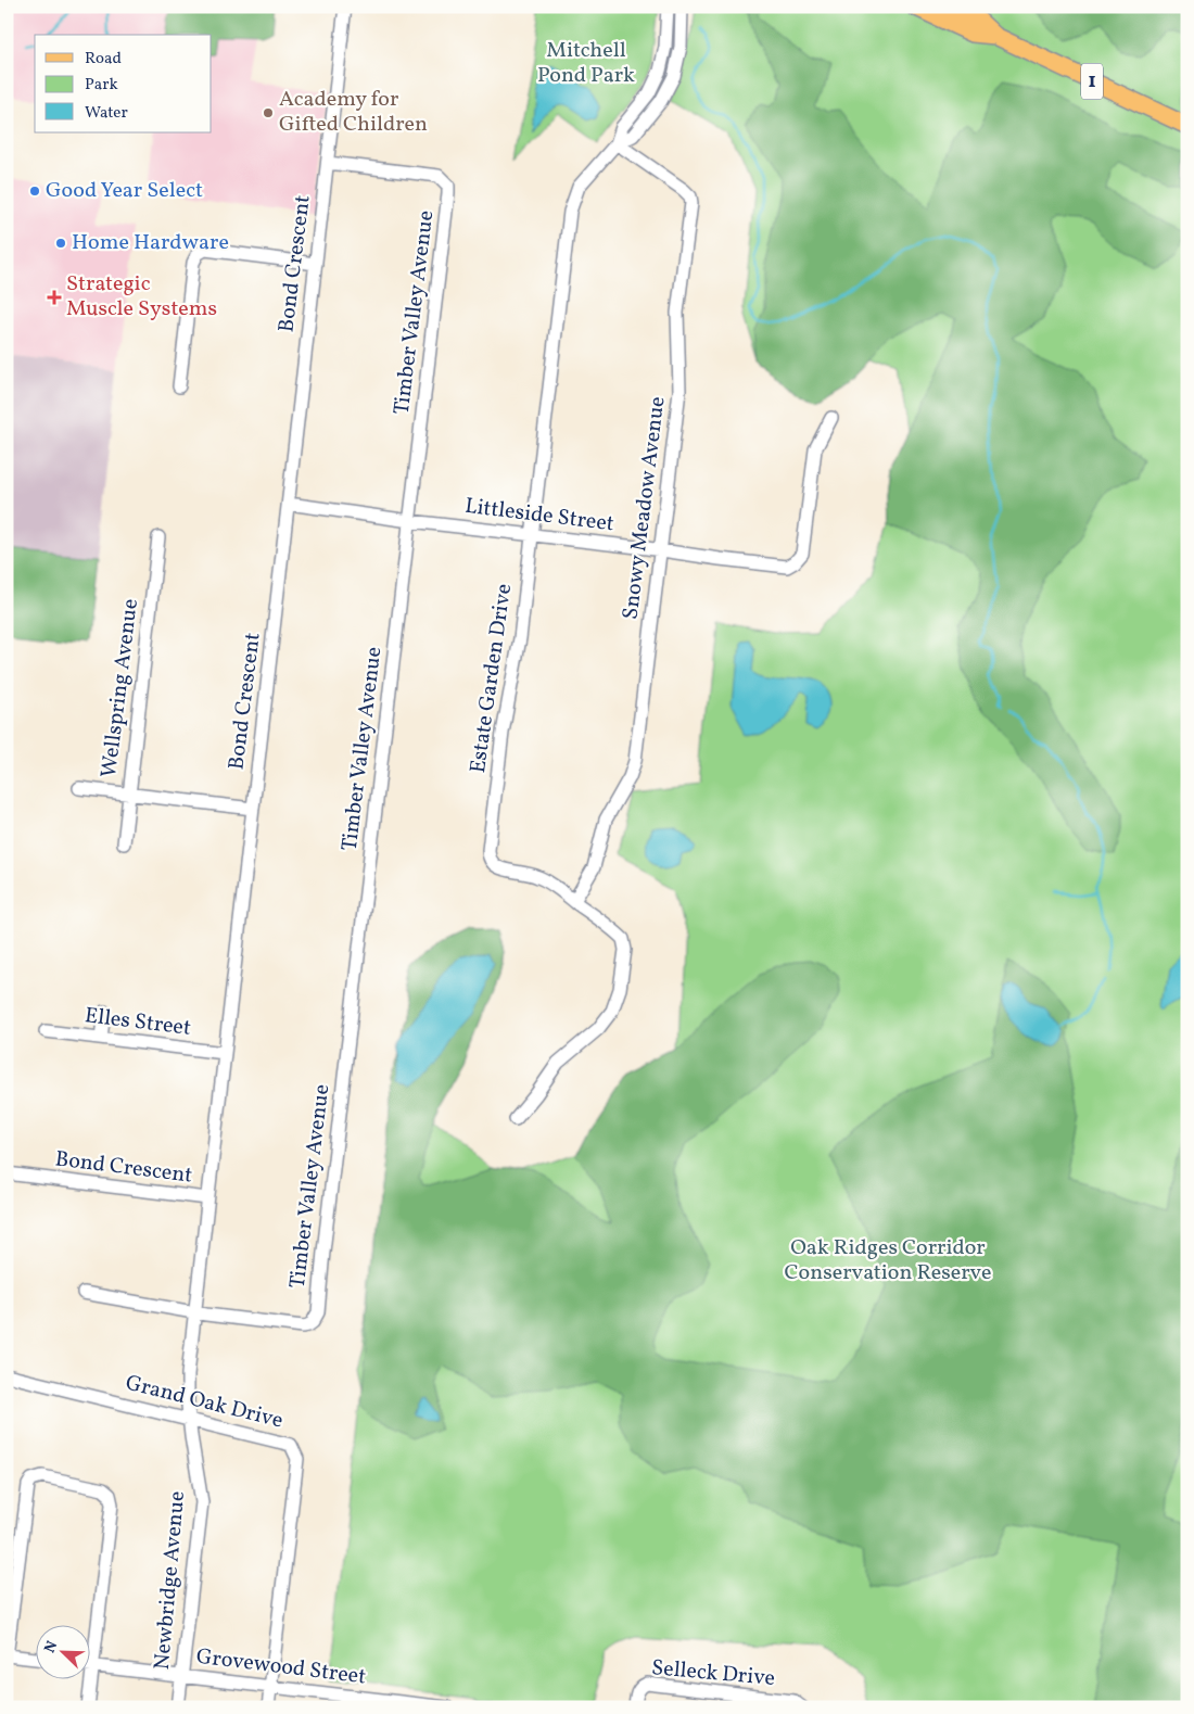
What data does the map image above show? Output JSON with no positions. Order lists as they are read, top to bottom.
{
  "streets": {
    "main road": ["1"],
    "street": [
      "Bond Crescent",
      "Timber Valley Avenue",
      "Snowy Meadow Avenue",
      "Littleside Street",
      "Estate Garden Drive",
      "Wellspring Avenue",
      "Elles Street",
      "Grand Oak Drive",
      "Newbridge Avenue",
      "Grovewood Street",
      "Selleck Drive"
    ]
  },
  "crossings": [
    ["Bond Crescent", "Timber Valley Avenue"],
    ["Bond Crescent", "Littleside Street"],
    ["Bond Crescent", "Elles Street"],
    ["Bond Crescent", "Newbridge Avenue"],
    ["Timber Valley Avenue", "Littleside Street"],
    ["Timber Valley Avenue", "Newbridge Avenue"],
    ["Snowy Meadow Avenue", "Littleside Street"],
    ["Snowy Meadow Avenue", "Estate Garden Drive"],
    ["Littleside Street", "Estate Garden Drive"],
    ["Grand Oak Drive", "Newbridge Avenue"],
    ["Grand Oak Drive", "Grovewood Street"],
    ["Newbridge Avenue", "Grovewood Street"]
  ],
  "parks": ["Mitchell Pond Park", "Oak Ridges Corridor Conservation Reserve"],
  "places": {
    "other": ["Academy for Gifted Children", "Good Year Select", "Home Hardware"],
    "health": ["Strategic Muscle Systems"]
  },
  "legend": ["Road", "Park", "Water"],
  "north": "top left"
}
